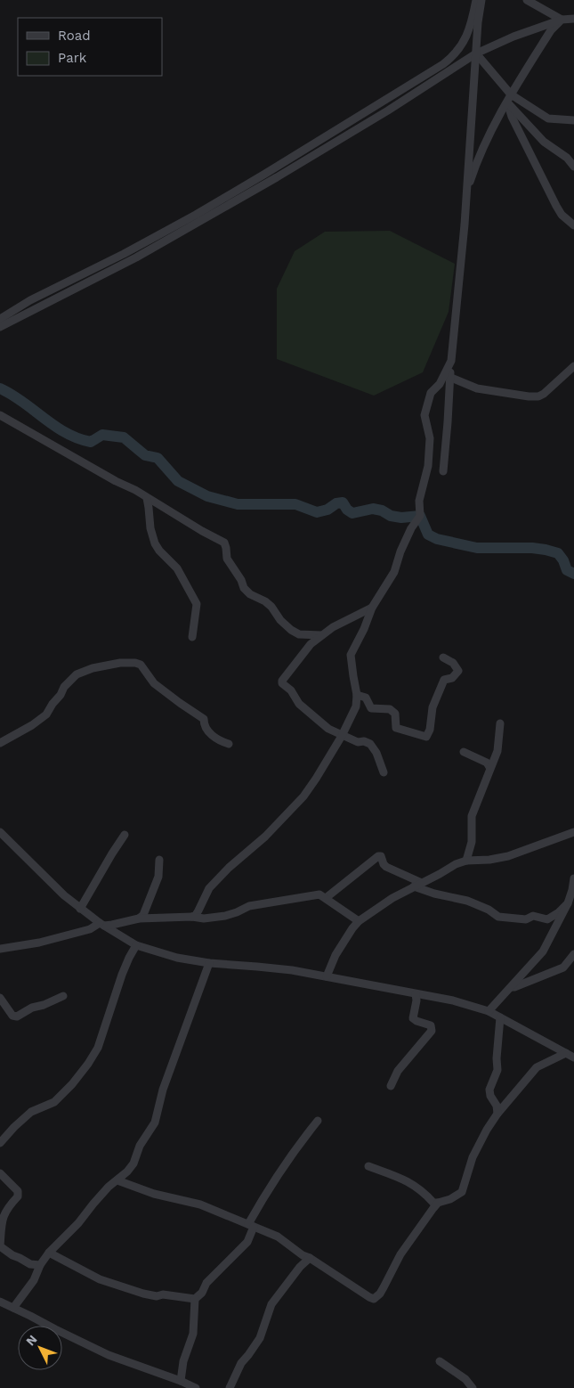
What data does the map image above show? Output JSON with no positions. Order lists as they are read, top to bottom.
{
  "legend": ["Road", "Park"],
  "north": "top left"
}
